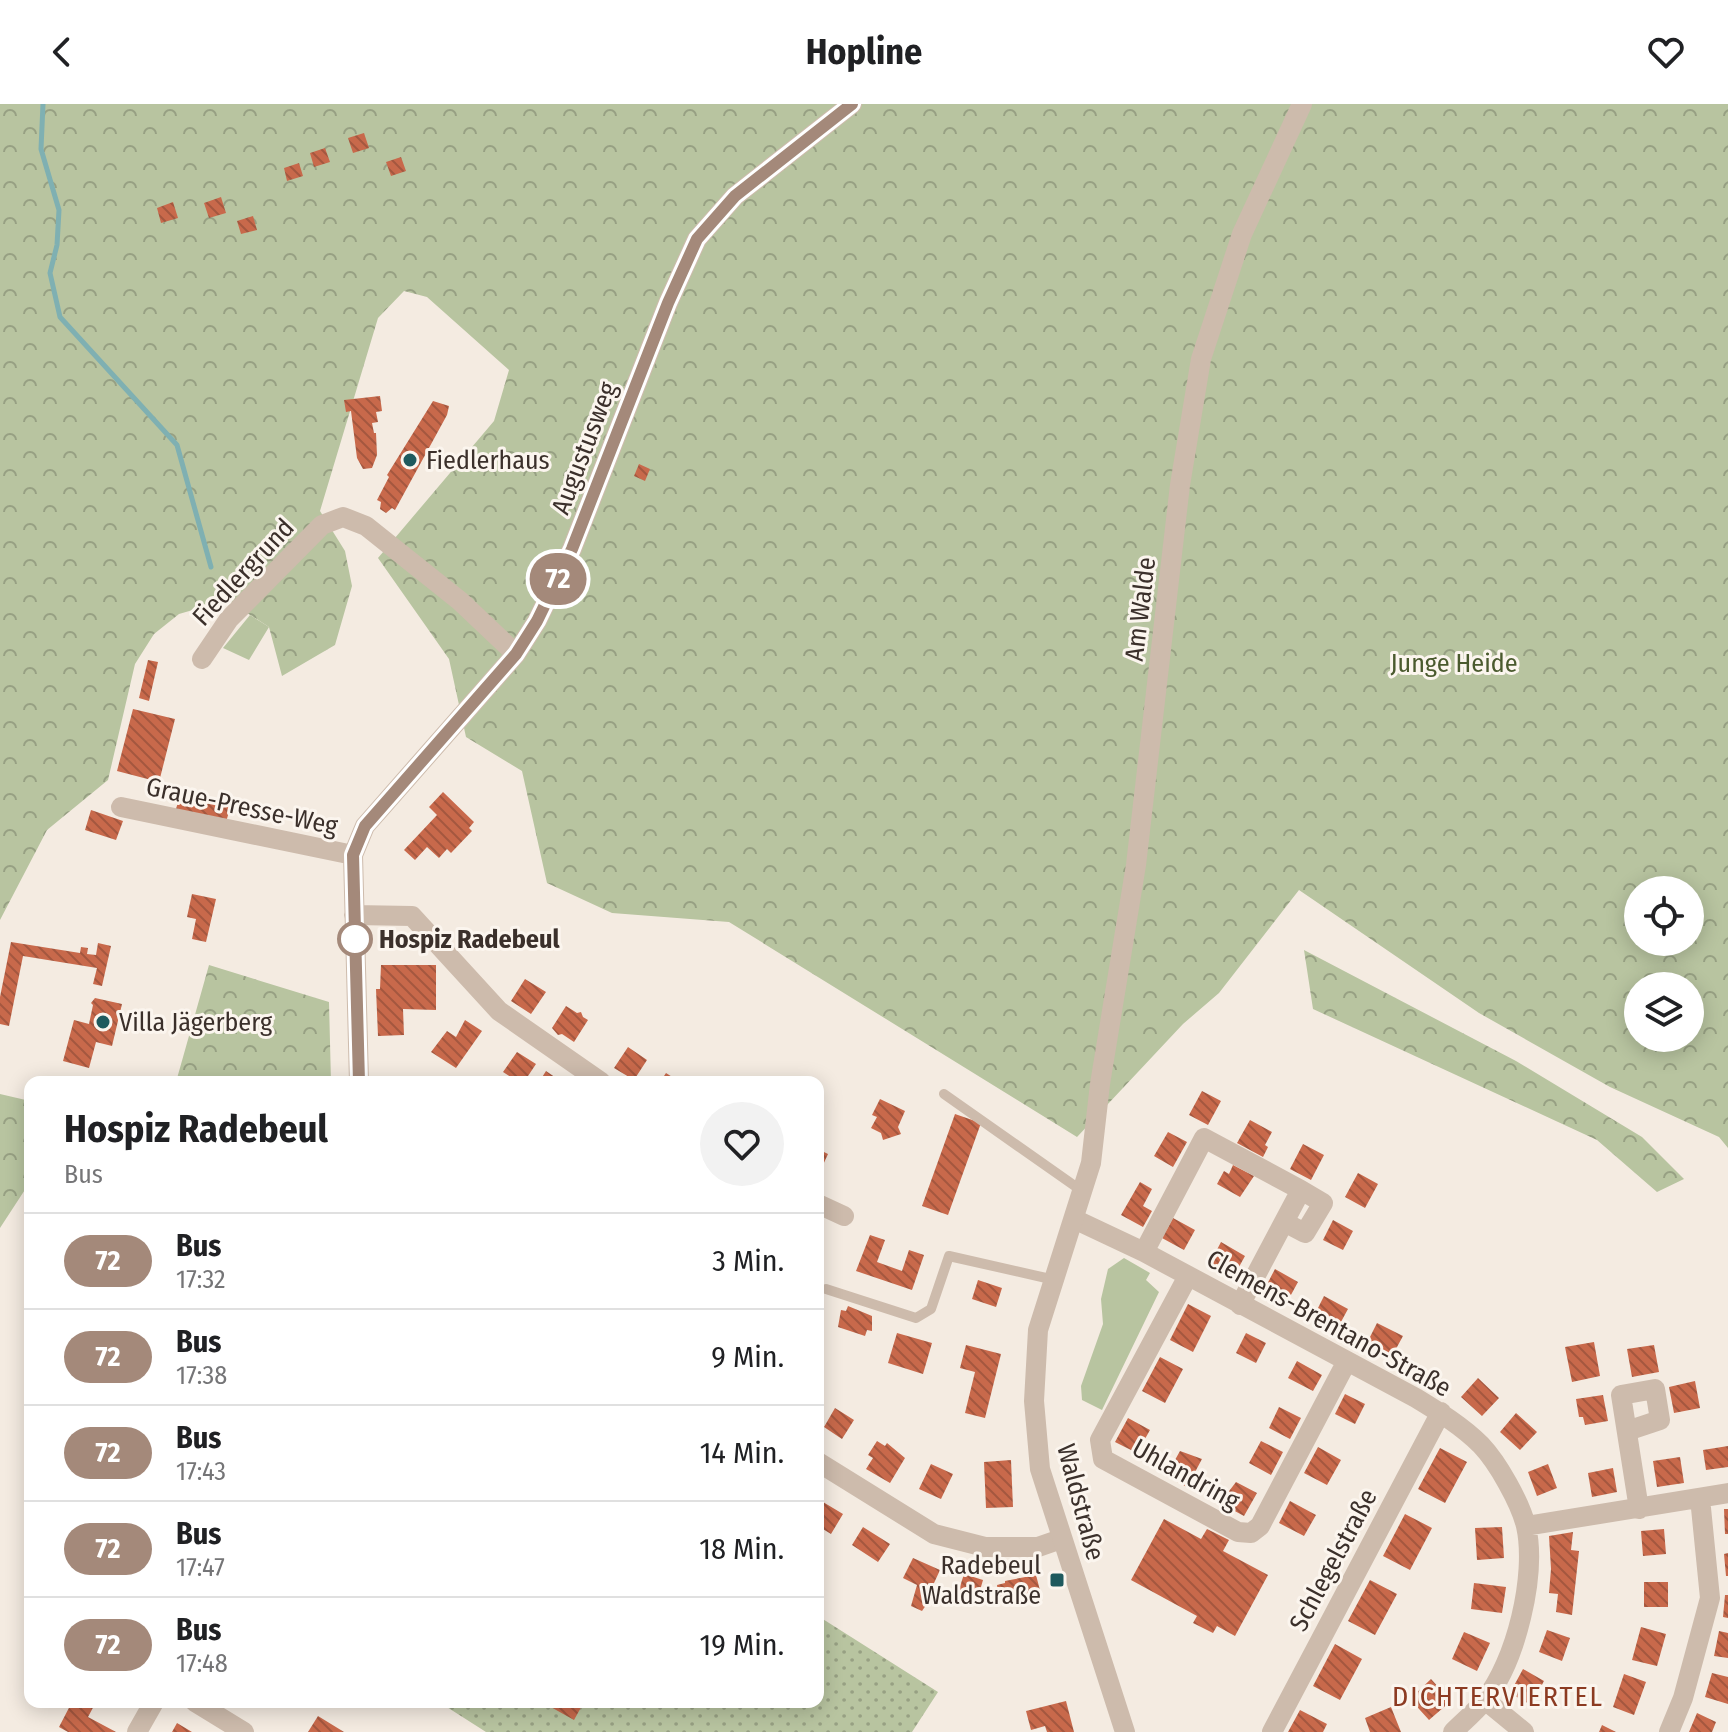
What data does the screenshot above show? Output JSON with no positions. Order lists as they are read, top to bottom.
{
  "streets": {
    "street": [
      "Augustusweg",
      "Fiedlergrund",
      "Am Walde",
      "Graue-Presse-Weg",
      "Clemens-Brentano-Straße",
      "Uhlandring",
      "Waldstraße",
      "Schlegelstraße"
    ]
  },
  "crossings": [
    ["Augustusweg", "Fiedlergrund"],
    ["Augustusweg", "Graue-Presse-Weg"],
    ["Am Walde", "Waldstraße"],
    ["Clemens-Brentano-Straße", "Uhlandring"],
    ["Clemens-Brentano-Straße", "Waldstraße"],
    ["Clemens-Brentano-Straße", "Schlegelstraße"]
  ],
  "districts": ["DICHTERVIERTEL"],
  "parks": ["Junge Heide"],
  "places": {
    "other": ["Fiedlerhaus", "Hospiz Radebeul", "Villa Jägerberg"],
    "transit": ["Radebeul Waldstraße"]
  },
  "lines": ["bus line 72"],
  "page": {
    "header": "Hopline",
    "on_map": "72",
    "heading": ["Hospiz Radebeul", "Bus"],
    "list": [
      {
        "mark": "72",
        "name": "Bus",
        "note": "17:32",
        "value": "3 Min."
      },
      {
        "mark": "72",
        "name": "Bus",
        "note": "17:38",
        "value": "9 Min."
      },
      {
        "mark": "72",
        "name": "Bus",
        "note": "17:43",
        "value": "14 Min."
      },
      {
        "mark": "72",
        "name": "Bus",
        "note": "17:47",
        "value": "18 Min."
      },
      {
        "mark": "72",
        "name": "Bus",
        "note": "17:48",
        "value": "19 Min."
      }
    ]
  }
}
